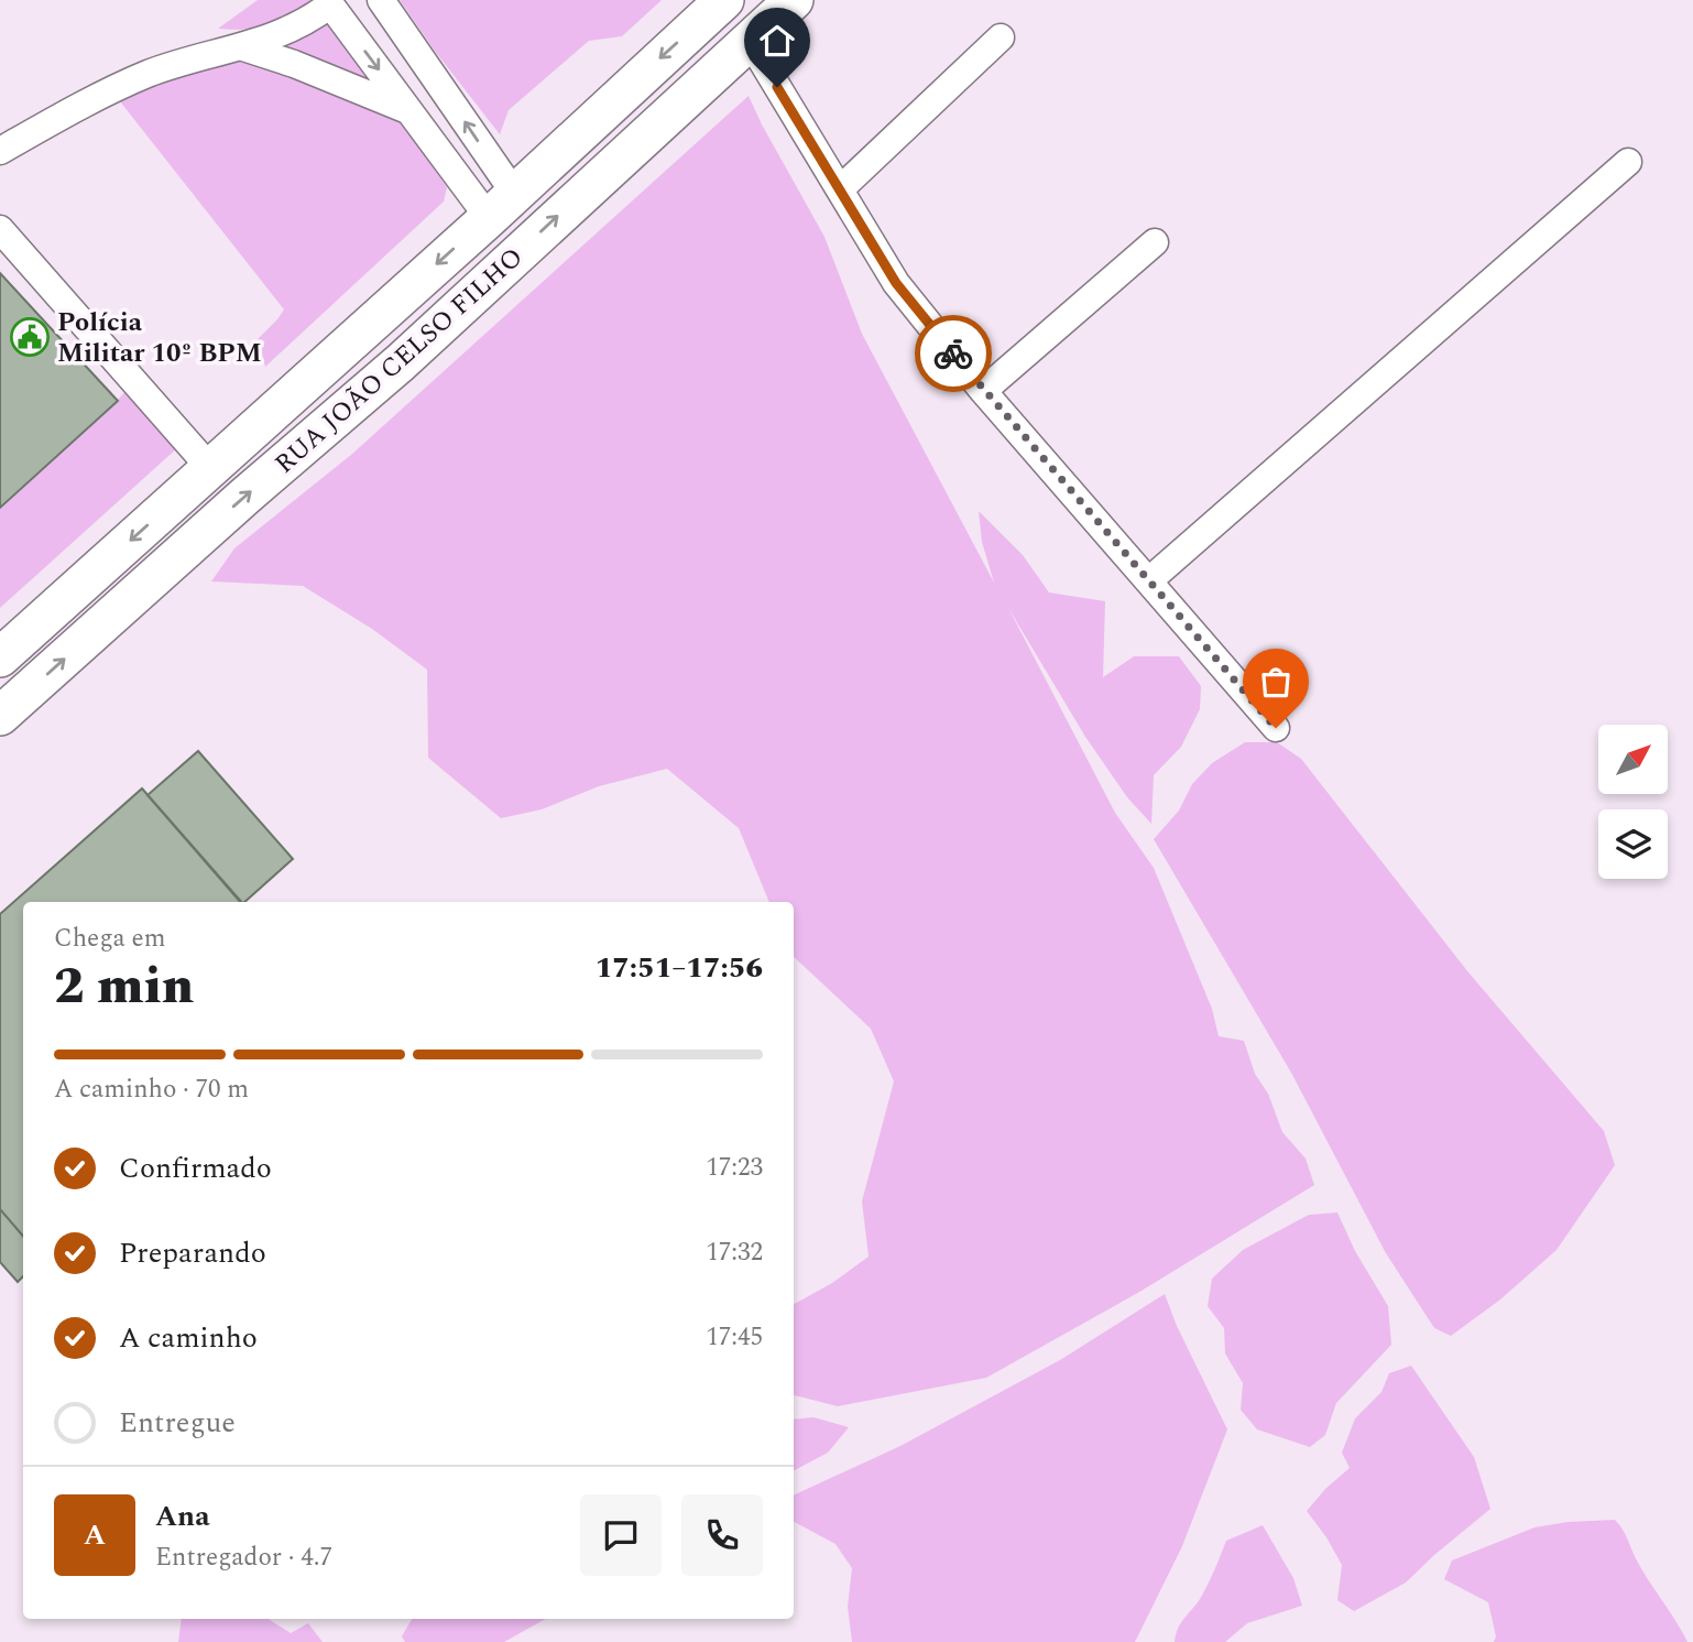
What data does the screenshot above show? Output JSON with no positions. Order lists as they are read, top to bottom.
{
  "streets": {
    "main road": ["RUA JOÃO CELSO FILHO"]
  },
  "places": {
    "public building": ["Polícia Militar 10º BPM"]
  },
  "north": "top right",
  "page": {
    "heading": ["2 min", "Chega em", "17:51–17:56"],
    "panel": ["Ana", "Entregador · 4.7"],
    "bar": "A caminho · 70 m",
    "list": [
      ["Confirmado", "17:23"],
      ["Preparando", "17:32"],
      ["A caminho", "17:45"],
      "Entregue"
    ],
    "round": "A"
  }
}
